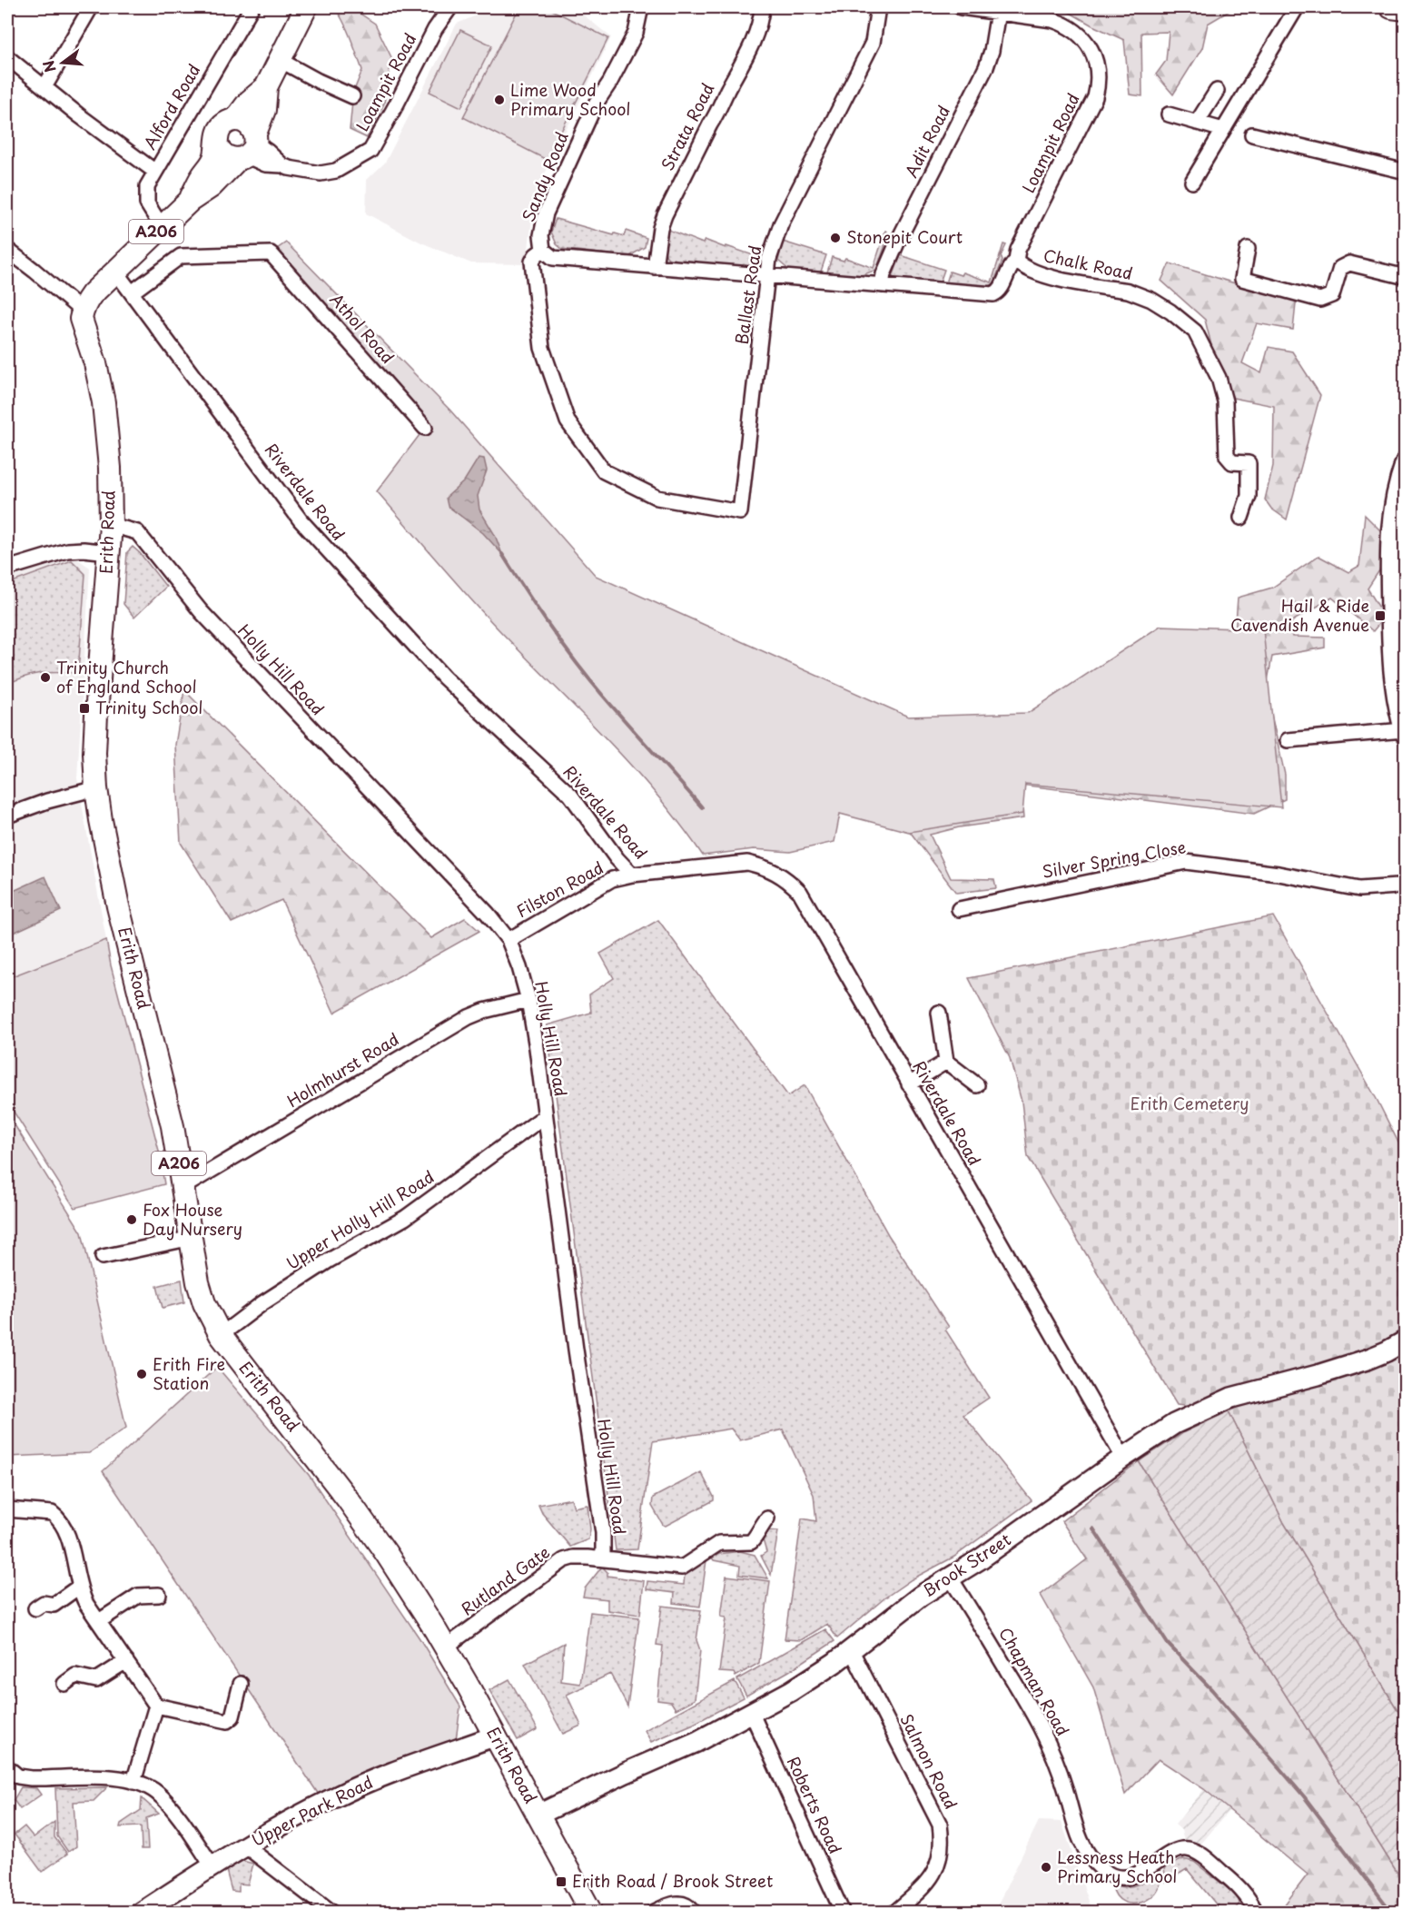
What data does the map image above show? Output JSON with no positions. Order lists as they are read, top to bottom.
{
  "streets": {
    "main road": ["A206", "Erith Road"],
    "street": [
      "Loampit Road",
      "Alford Road",
      "Strata Road",
      "Adit Road",
      "Sandy Road",
      "Chalk Road",
      "Ballast Road",
      "Athol Road",
      "Riverdale Road",
      "Holly Hill Road",
      "Silver Spring Close",
      "Filston Road",
      "Holmhurst Road",
      "Upper Holly Hill Road",
      "Brook Street",
      "Rutland Gate",
      "Chapman Road",
      "Salmon Road",
      "Roberts Road",
      "Upper Park Road"
    ]
  },
  "crossings": [
    ["Loampit Road", "Adit Road"],
    ["Loampit Road", "A206"],
    ["Loampit Road", "Chalk Road"],
    ["Alford Road", "A206"],
    ["Sandy Road", "Ballast Road"],
    ["A206", "Riverdale Road"],
    ["A206", "Erith Road"],
    ["Athol Road", "Riverdale Road"],
    ["Riverdale Road", "Filston Road"],
    ["Riverdale Road", "Brook Street"],
    ["Erith Road", "Holly Hill Road"],
    ["Erith Road", "Holmhurst Road"],
    ["Erith Road", "Upper Holly Hill Road"],
    ["Erith Road", "Brook Street"],
    ["Erith Road", "Rutland Gate"],
    ["Erith Road", "Upper Park Road"],
    ["Holly Hill Road", "Filston Road"],
    ["Holly Hill Road", "Holmhurst Road"],
    ["Holly Hill Road", "Upper Holly Hill Road"],
    ["Holly Hill Road", "Rutland Gate"],
    ["Brook Street", "Chapman Road"],
    ["Brook Street", "Salmon Road"],
    ["Brook Street", "Roberts Road"]
  ],
  "parks": ["Erith Cemetery"],
  "places": {
    "other": [
      "Lime Wood Primary School",
      "Stonepit Court",
      "Trinity Church of England School",
      "Fox House Day Nursery",
      "Erith Fire Station",
      "Lessness Heath Primary School"
    ],
    "transit": ["Hail & Ride Cavendish Avenue", "Trinity School", "Erith Road / Brook Street"]
  },
  "north": "left"
}
